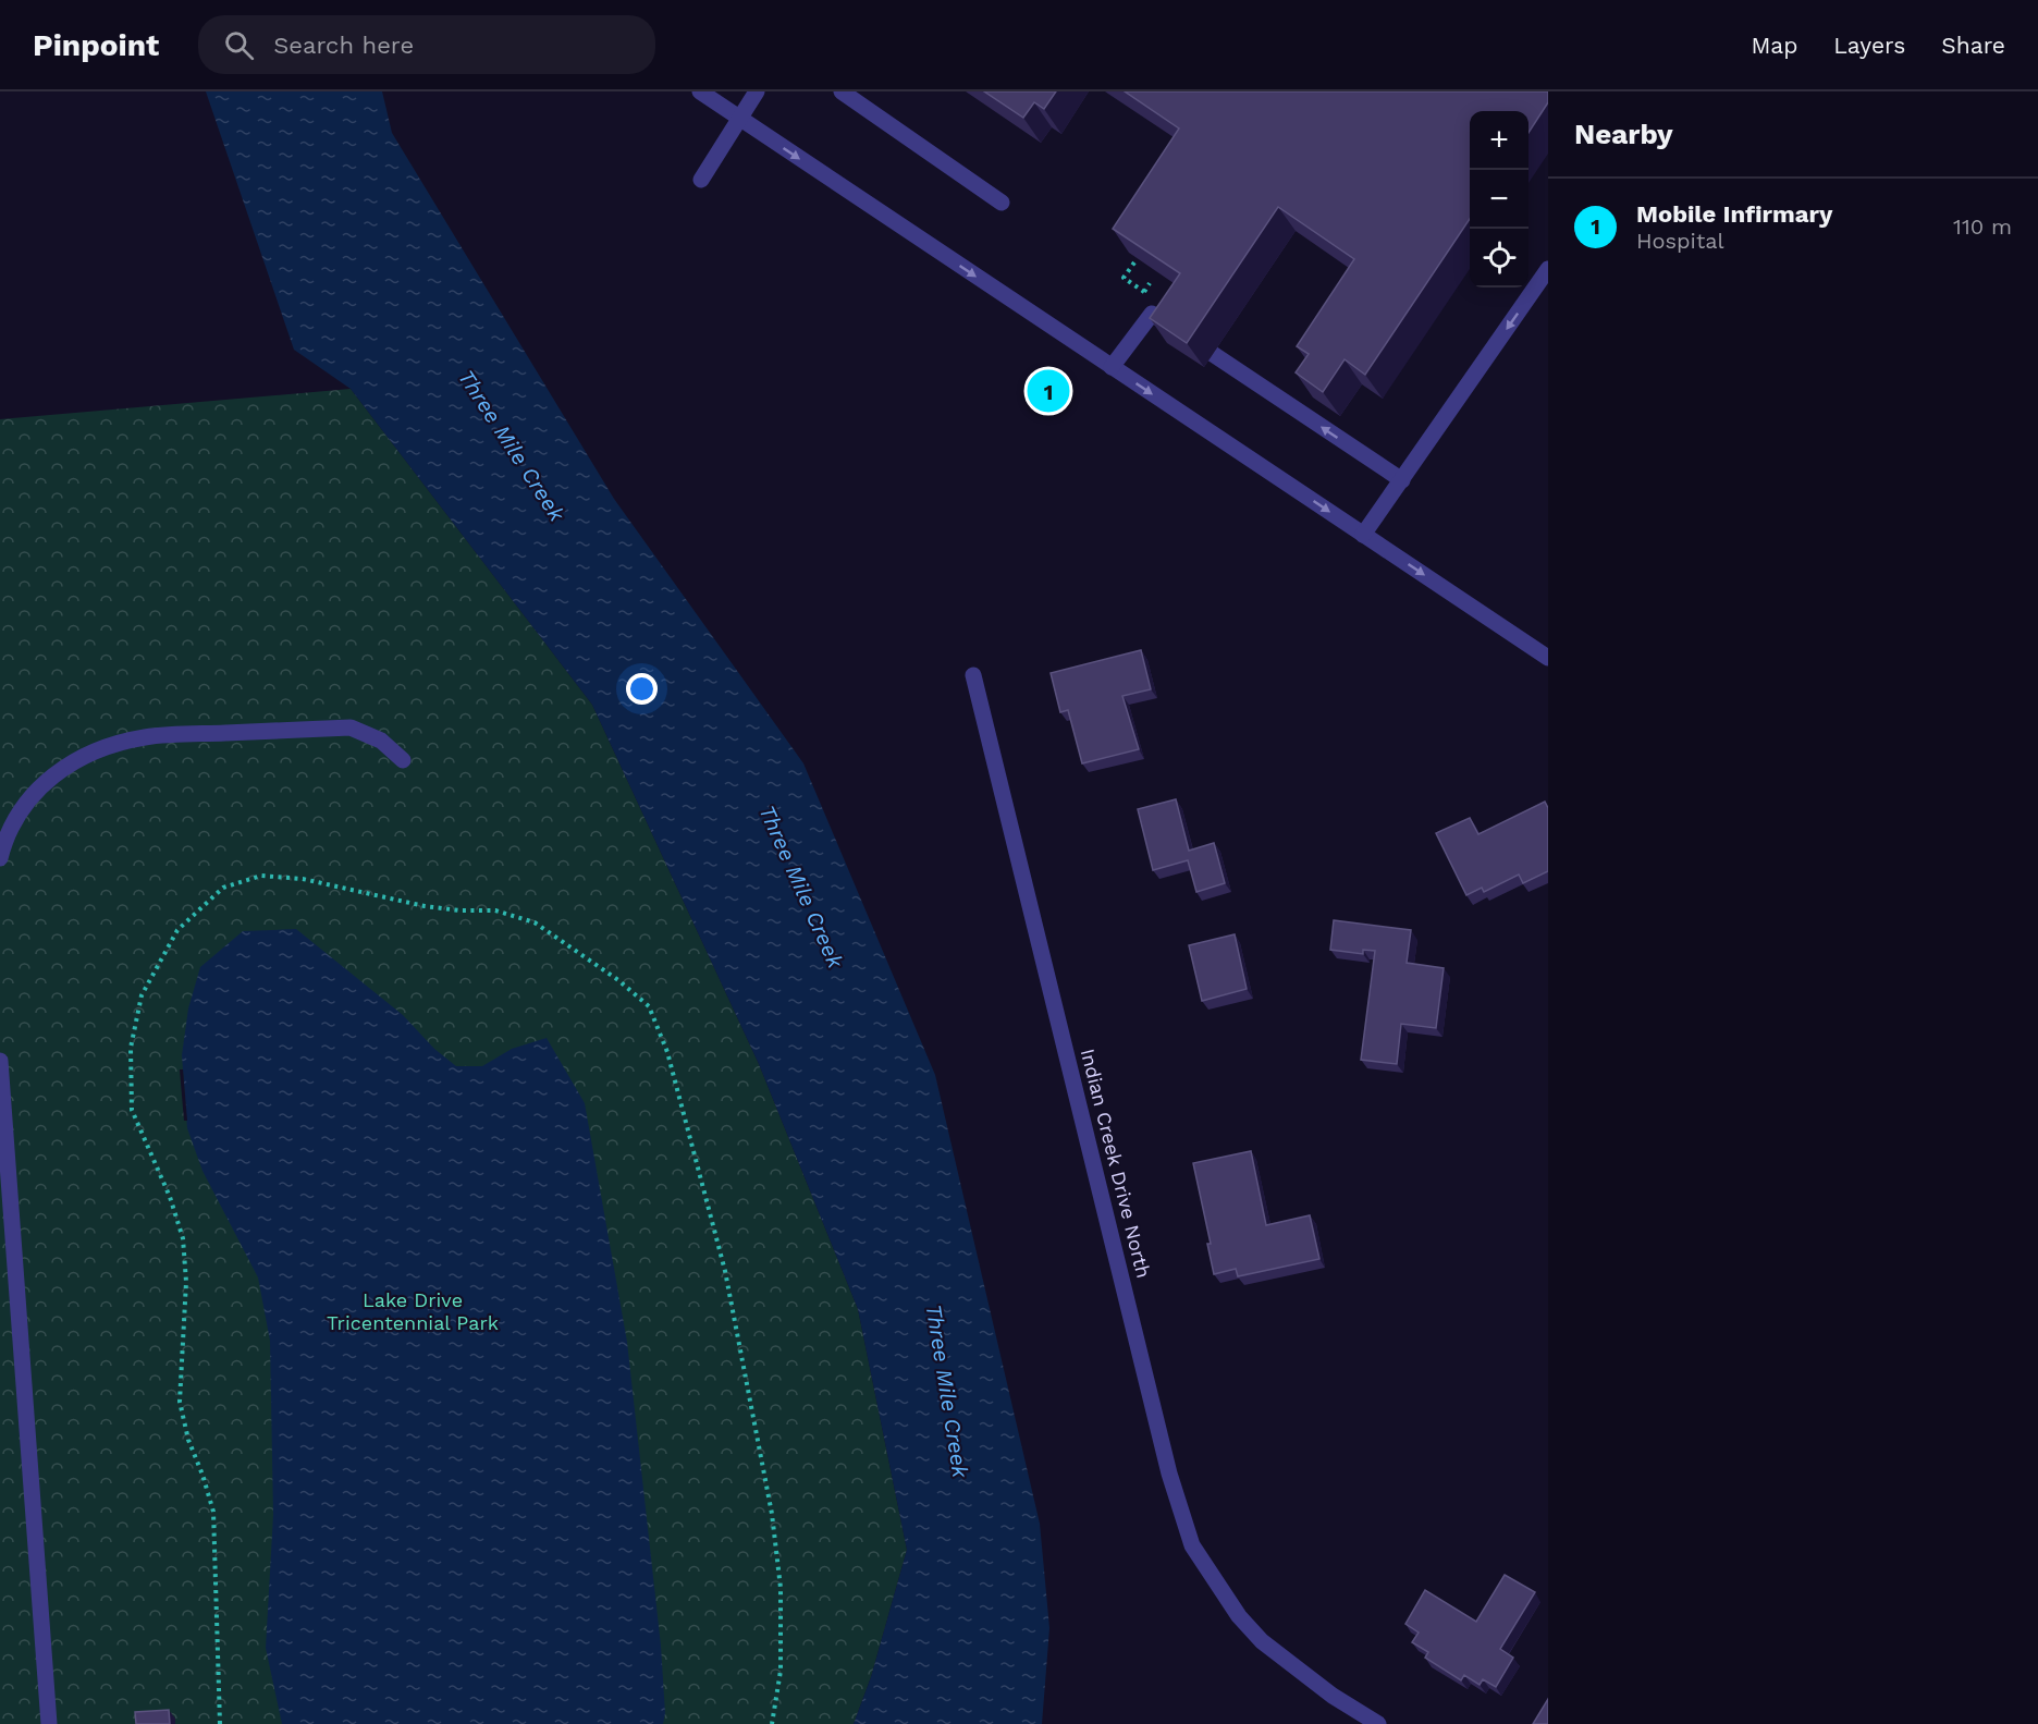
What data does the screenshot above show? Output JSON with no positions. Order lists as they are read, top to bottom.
{
  "streets": {
    "street": ["Indian Creek Drive North"]
  },
  "water": ["Three Mile Creek"],
  "parks": ["Lake Drive Tricentennial Park"],
  "page": {
    "header": "Pinpoint",
    "search": "Search here",
    "nav": ["Map", "Layers", "Share"],
    "heading": "Nearby",
    "map_buttons": ["+", "−"],
    "list": [
      {
        "mark": "1",
        "name": "Mobile Infirmary",
        "note": "Hospital",
        "value": "110 m"
      }
    ],
    "pins": "1"
  }
}
